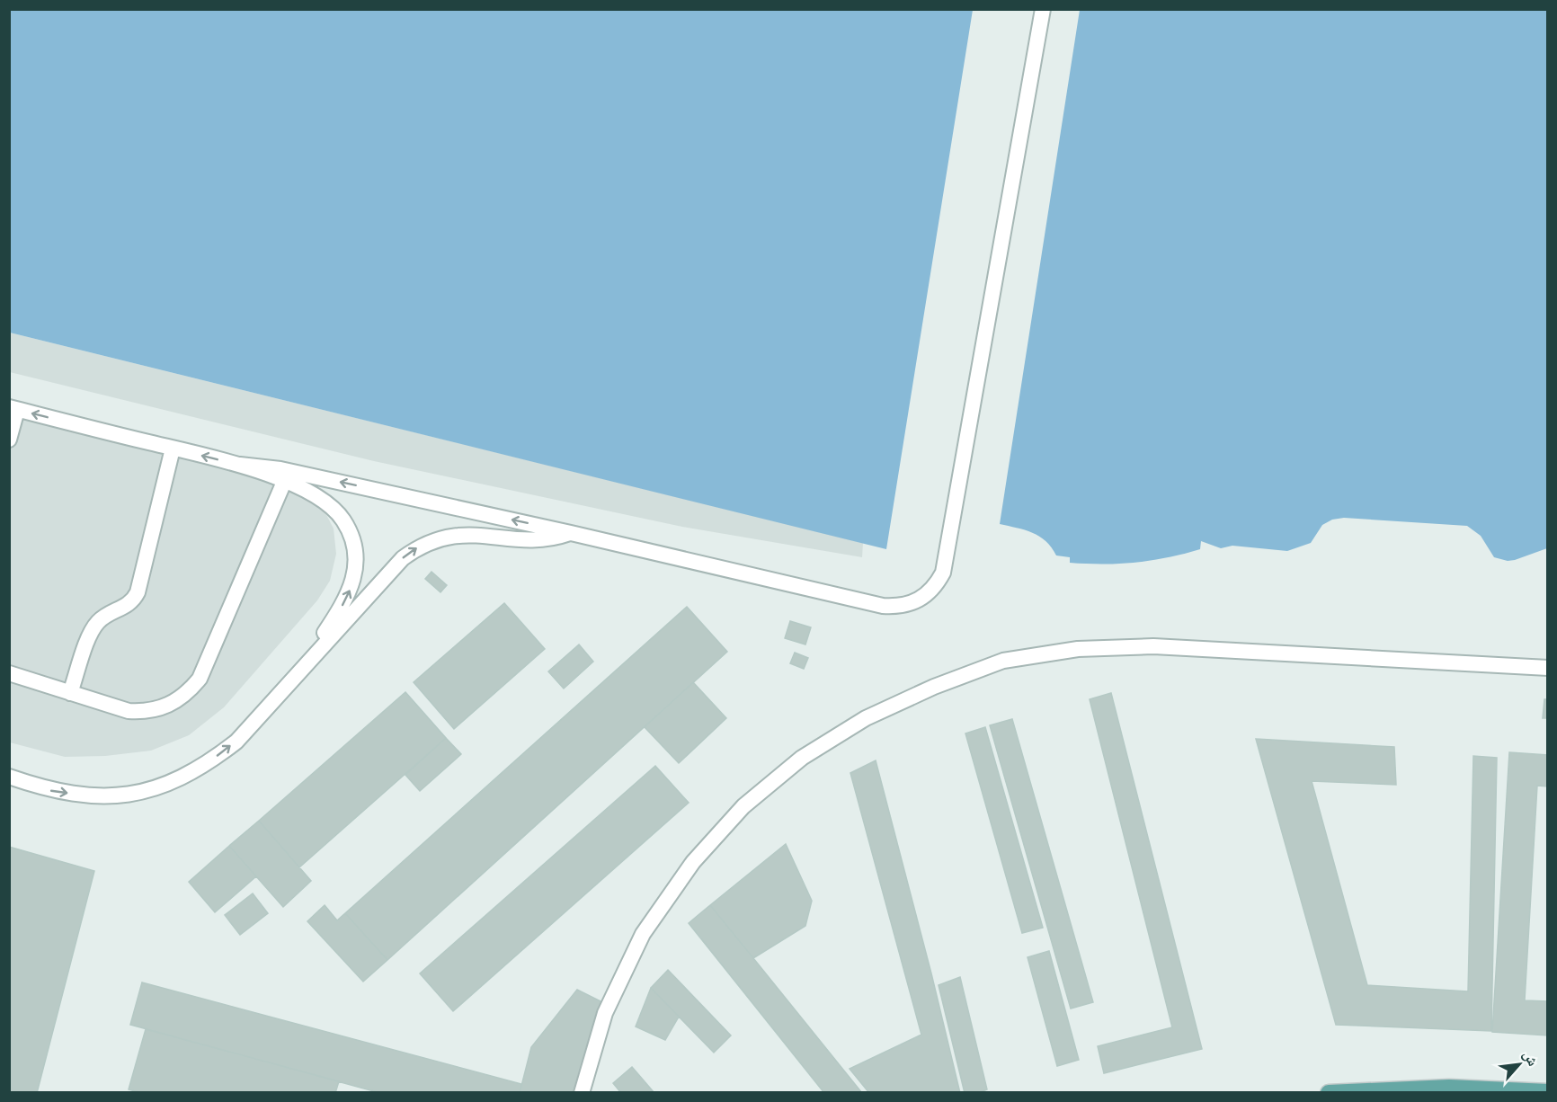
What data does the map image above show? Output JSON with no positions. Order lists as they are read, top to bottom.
{
  "north": "top right"
}
